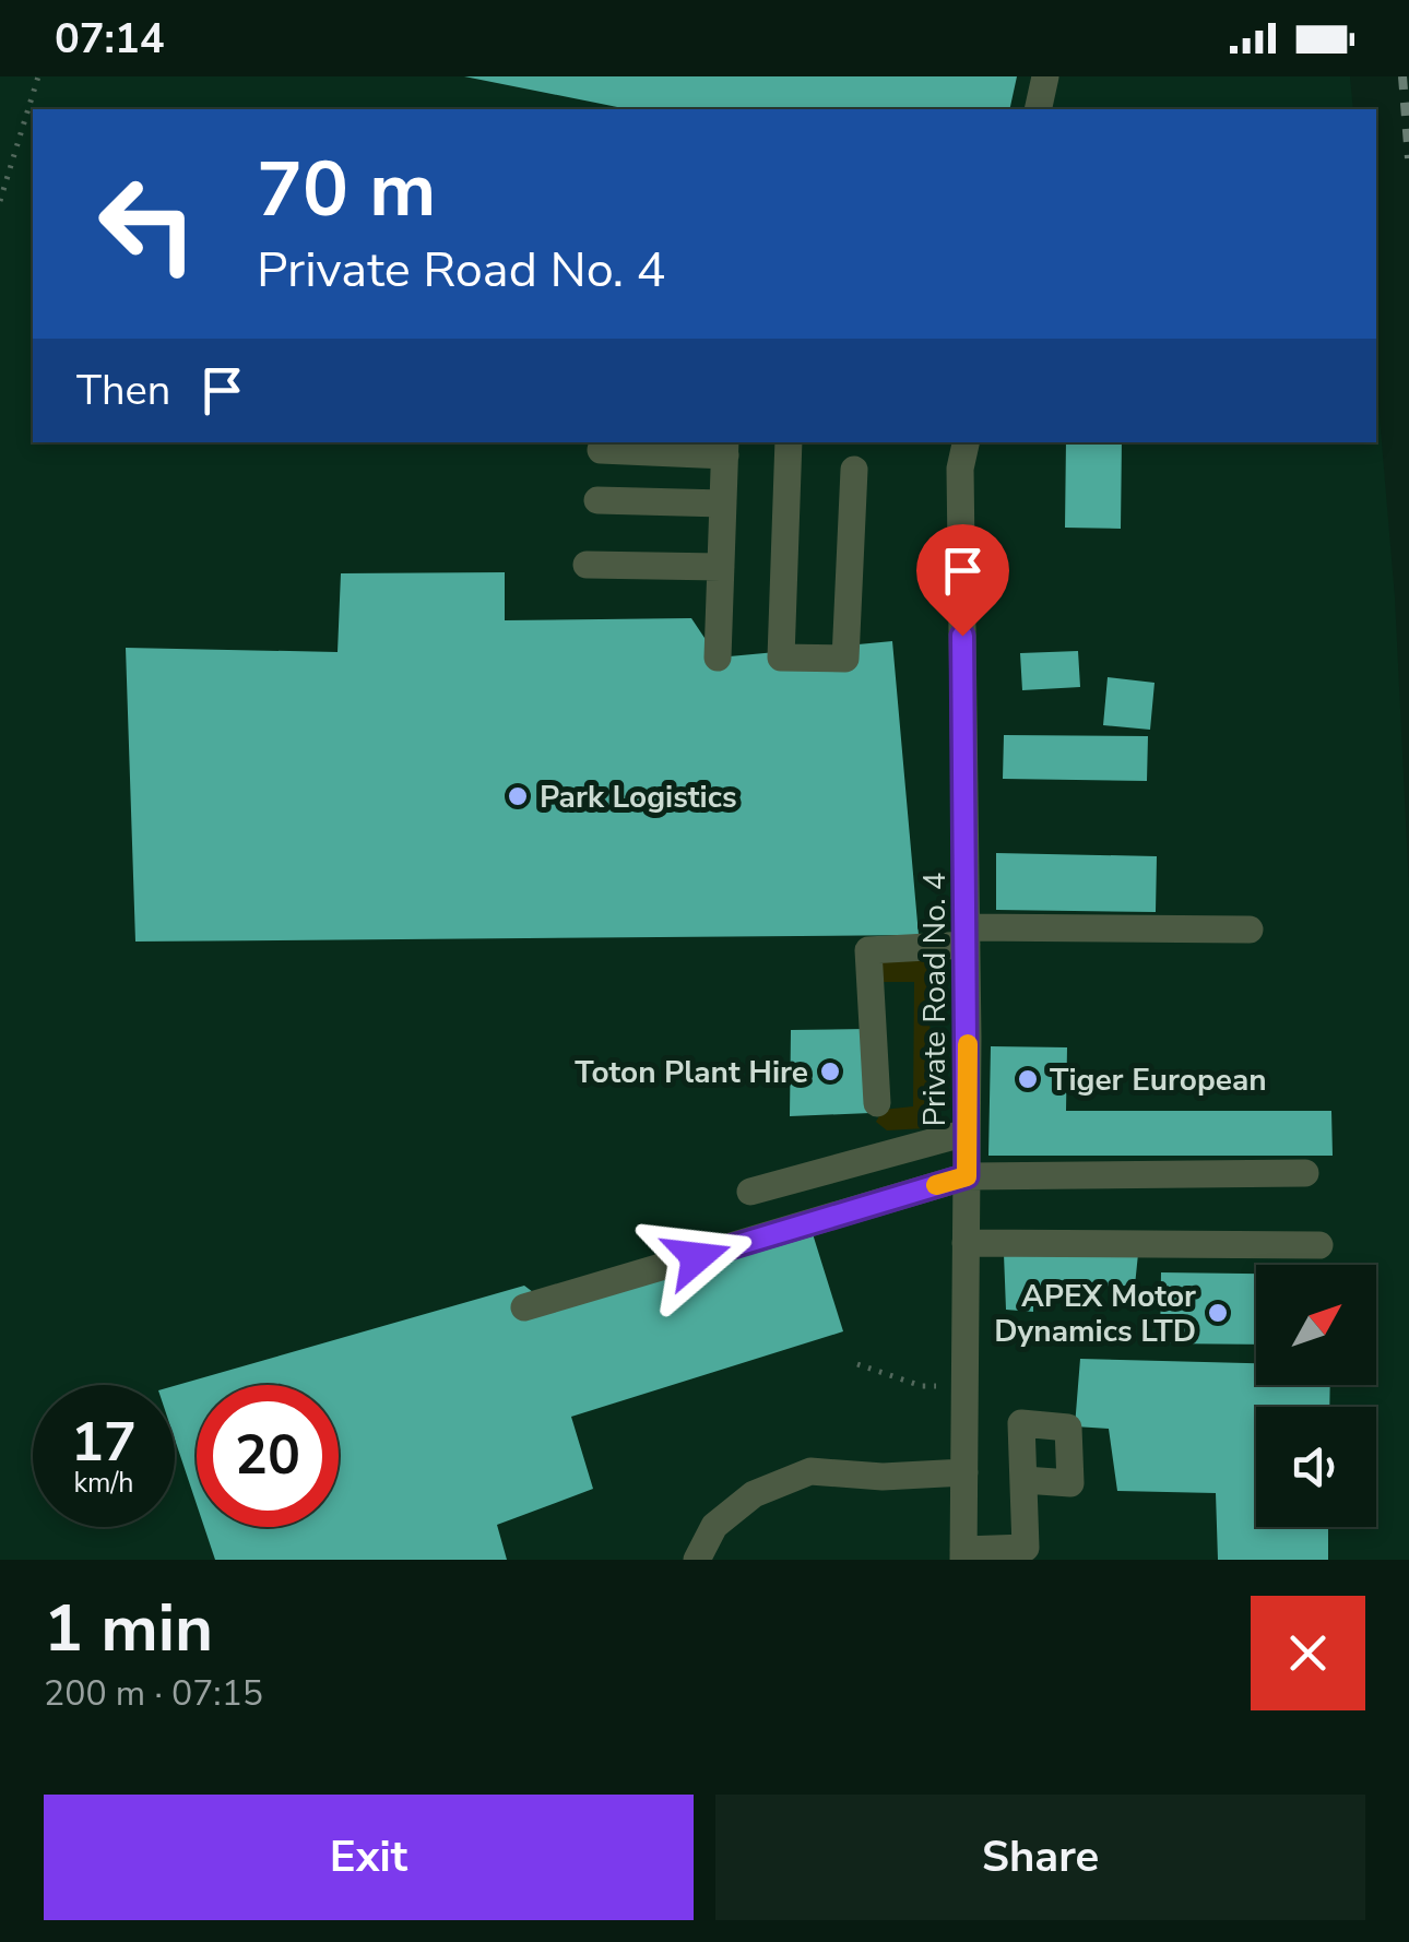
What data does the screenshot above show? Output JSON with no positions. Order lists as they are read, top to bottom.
{
  "streets": {
    "street": ["Private Road No. 4"]
  },
  "places": [
    "Park Logistics",
    "Toton Plant Hire",
    "Tiger European",
    "APEX Motor Dynamics LTD"
  ],
  "north": "top right",
  "page": {
    "status": "07:14",
    "turn": ["70 m", "Private Road No. 4"],
    "then": "Then",
    "speed": "17 km/h",
    "limit": "20",
    "heading": ["1 min", "200 m · 07:15"],
    "buttons": ["Exit", "Share"]
  }
}
